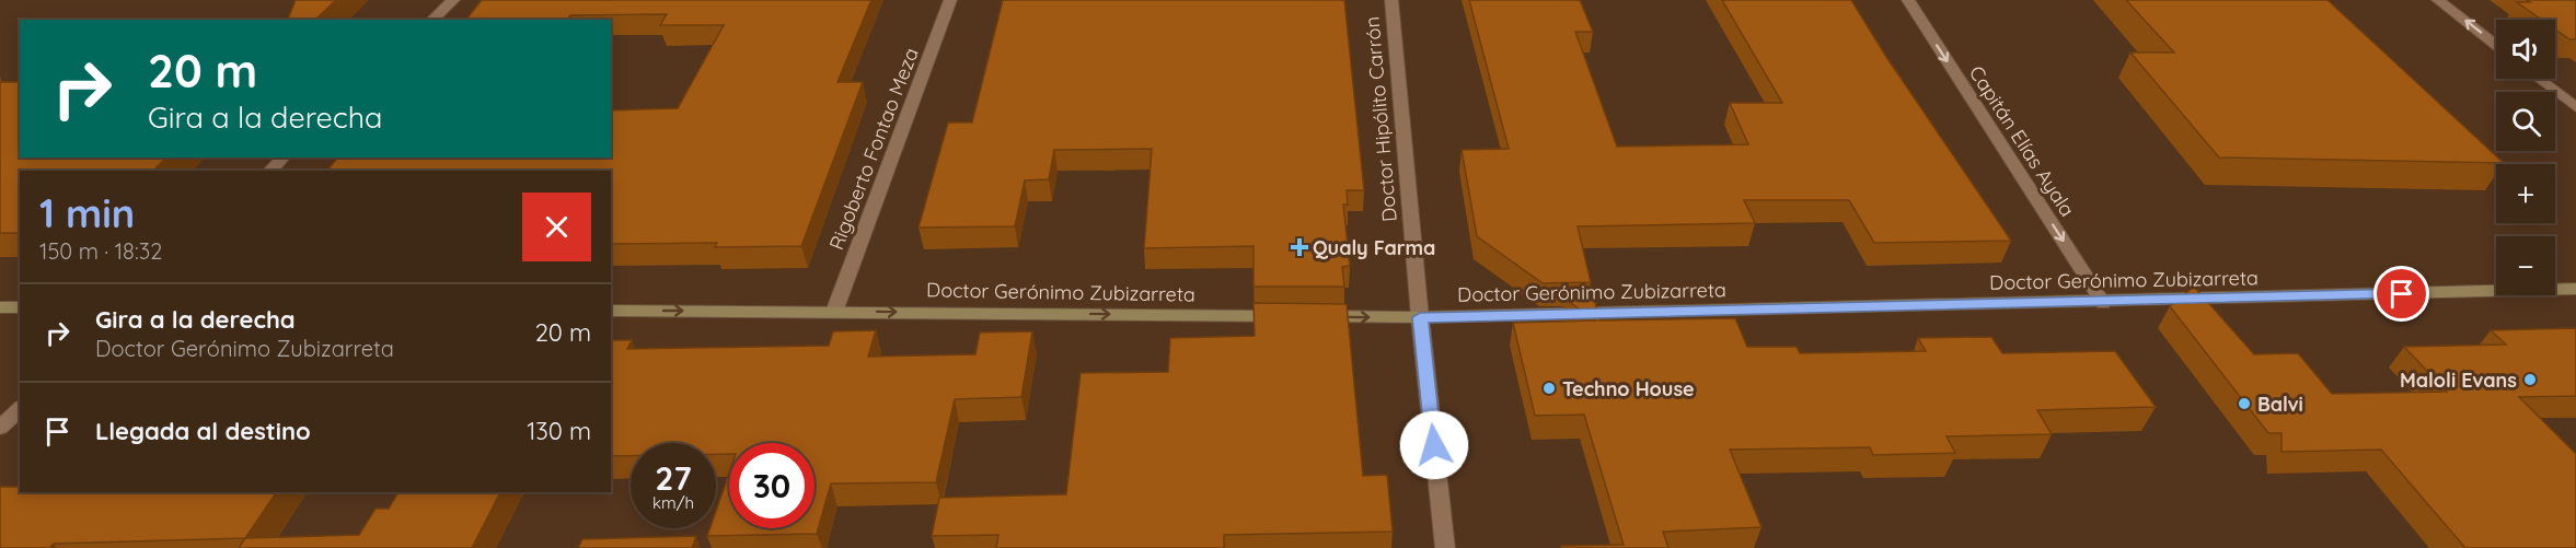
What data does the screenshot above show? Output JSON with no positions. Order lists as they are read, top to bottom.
{
  "streets": {
    "main road": ["Doctor Gerónimo Zubizarreta"],
    "street": ["Doctor Hipólito Carrón", "Capitán Elías Ayala", "Rigoberto Fontao Meza"]
  },
  "crossings": [
    ["Doctor Hipólito Carrón", "Doctor Gerónimo Zubizarreta"],
    ["Capitán Elías Ayala", "Doctor Gerónimo Zubizarreta"],
    ["Rigoberto Fontao Meza", "Doctor Gerónimo Zubizarreta"]
  ],
  "one_way": ["Capitán Elías Ayala", "Doctor Gerónimo Zubizarreta"],
  "places": {
    "health": ["Qualy Farma"],
    "other": ["Maloli Evans", "Techno House", "Balvi"]
  },
  "page": {
    "map_buttons": ["+", "−"],
    "turn": ["20 m", "Gira a la derecha"],
    "heading": ["1 min", "150 m · 18:32"],
    "list": [
      {
        "name": "Gira a la derecha",
        "note": "Doctor Gerónimo Zubizarreta",
        "value": "20 m"
      },
      {
        "name": "Llegada al destino",
        "value": "130 m"
      }
    ],
    "speed": "27 km/h",
    "limit": "30"
  }
}
